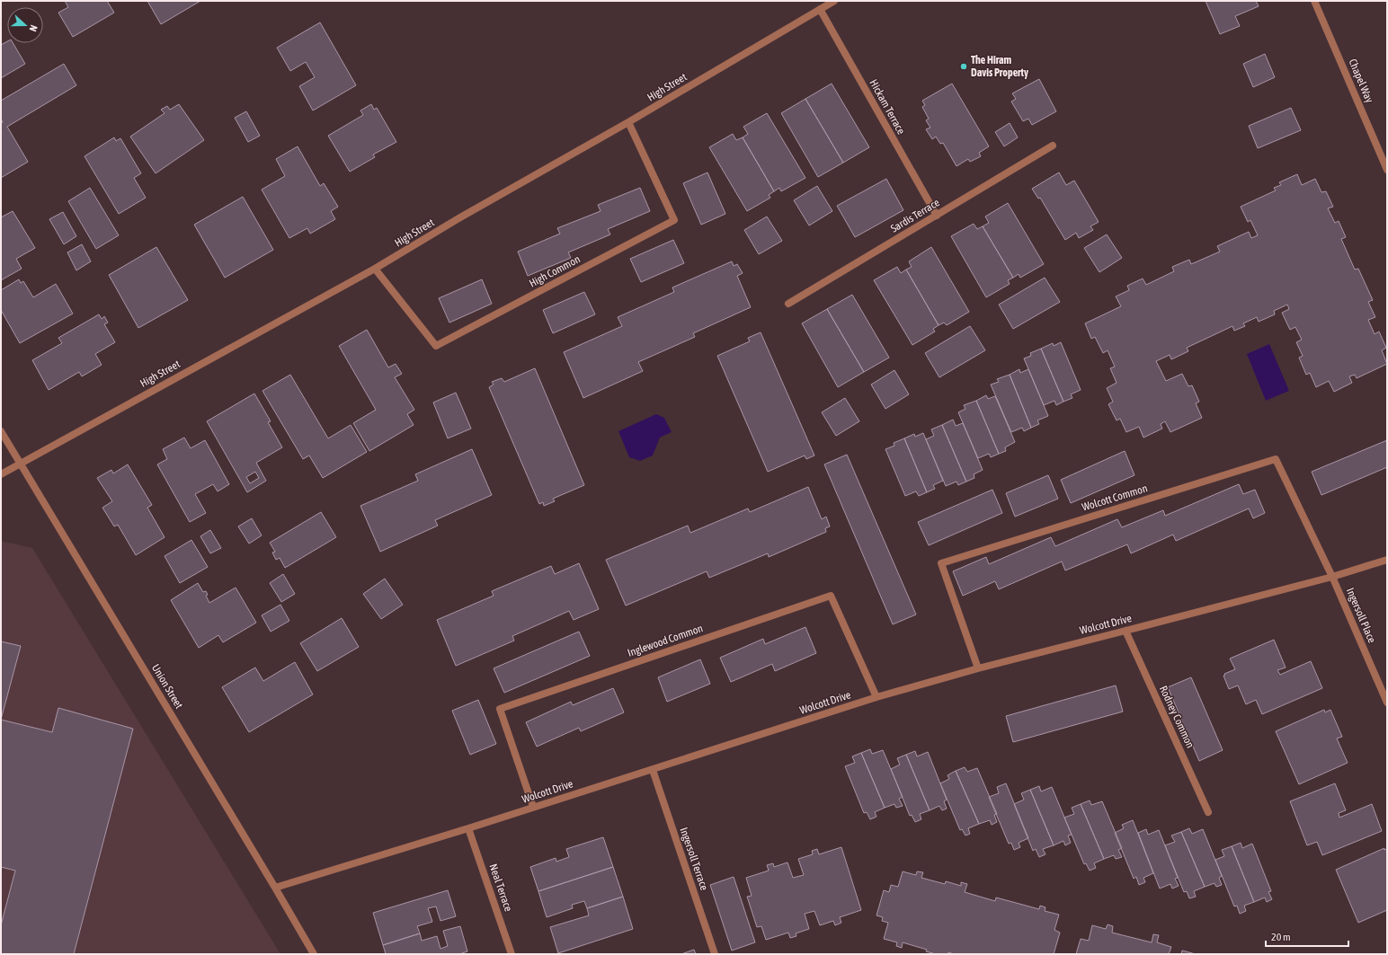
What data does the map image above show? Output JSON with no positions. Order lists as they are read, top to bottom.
{
  "streets": {
    "street": [
      "Chapel Way",
      "High Street",
      "Hickam Terrace",
      "Sardis Terrace",
      "High Common",
      "Wolcott Common",
      "Ingersoll Place",
      "Wolcott Drive",
      "Inglewood Common",
      "Union Street",
      "Rodney Common",
      "Ingersoll Terrace",
      "Neal Terrace"
    ]
  },
  "crossings": [
    ["High Street", "Hickam Terrace"],
    ["High Street", "High Common"],
    ["High Street", "Union Street"],
    ["Hickam Terrace", "Sardis Terrace"],
    ["Wolcott Common", "Ingersoll Place"],
    ["Wolcott Common", "Wolcott Drive"],
    ["Ingersoll Place", "Wolcott Drive"],
    ["Wolcott Drive", "Inglewood Common"],
    ["Wolcott Drive", "Union Street"],
    ["Wolcott Drive", "Rodney Common"],
    ["Wolcott Drive", "Ingersoll Terrace"],
    ["Wolcott Drive", "Neal Terrace"]
  ],
  "places": ["The Hiram Davis Property"],
  "scale_bar": "20 m",
  "north": "right"
}
